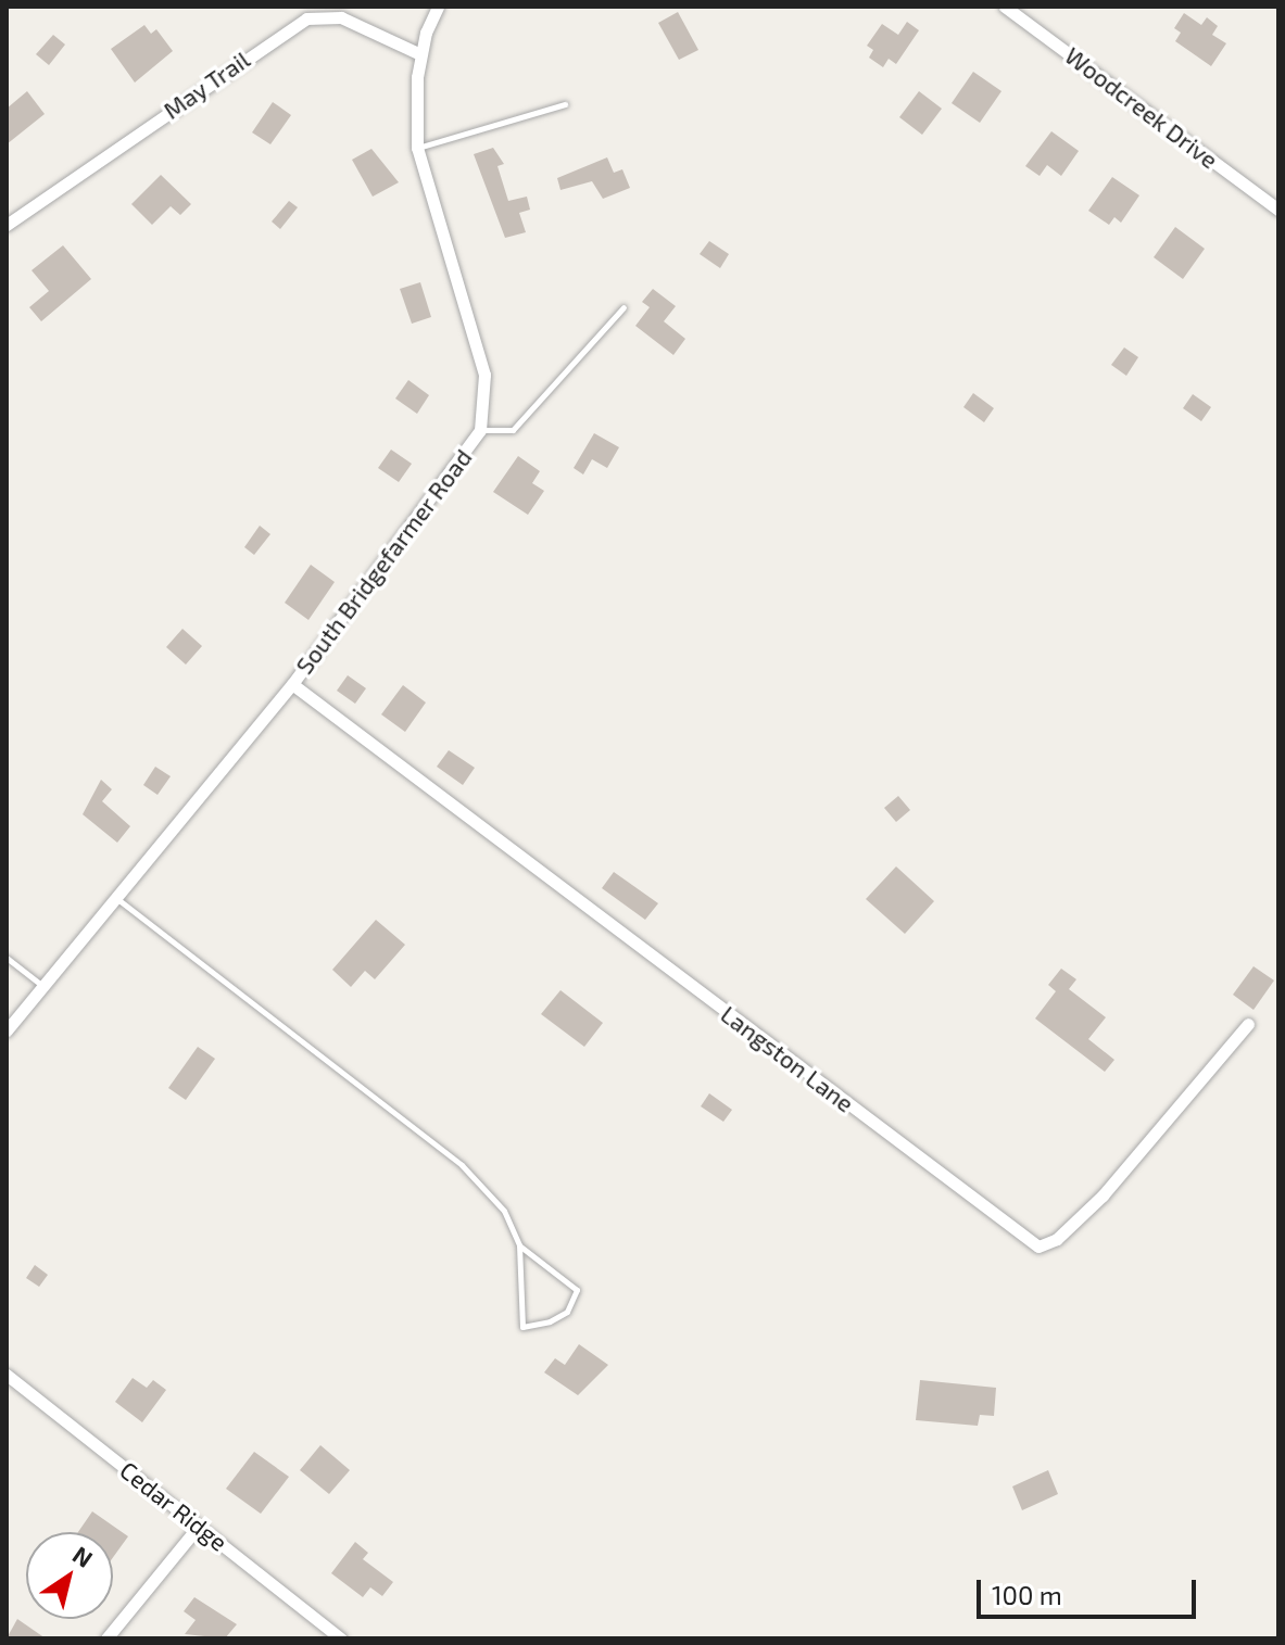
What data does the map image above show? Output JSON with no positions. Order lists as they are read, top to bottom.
{
  "streets": {
    "street": [
      "May Trail",
      "Woodcreek Drive",
      "South Bridgefarmer Road",
      "Langston Lane",
      "Cedar Ridge"
    ]
  },
  "crossings": [
    ["May Trail", "South Bridgefarmer Road"],
    ["South Bridgefarmer Road", "Langston Lane"]
  ],
  "scale_bar": "100 m",
  "north": "top right"
}
